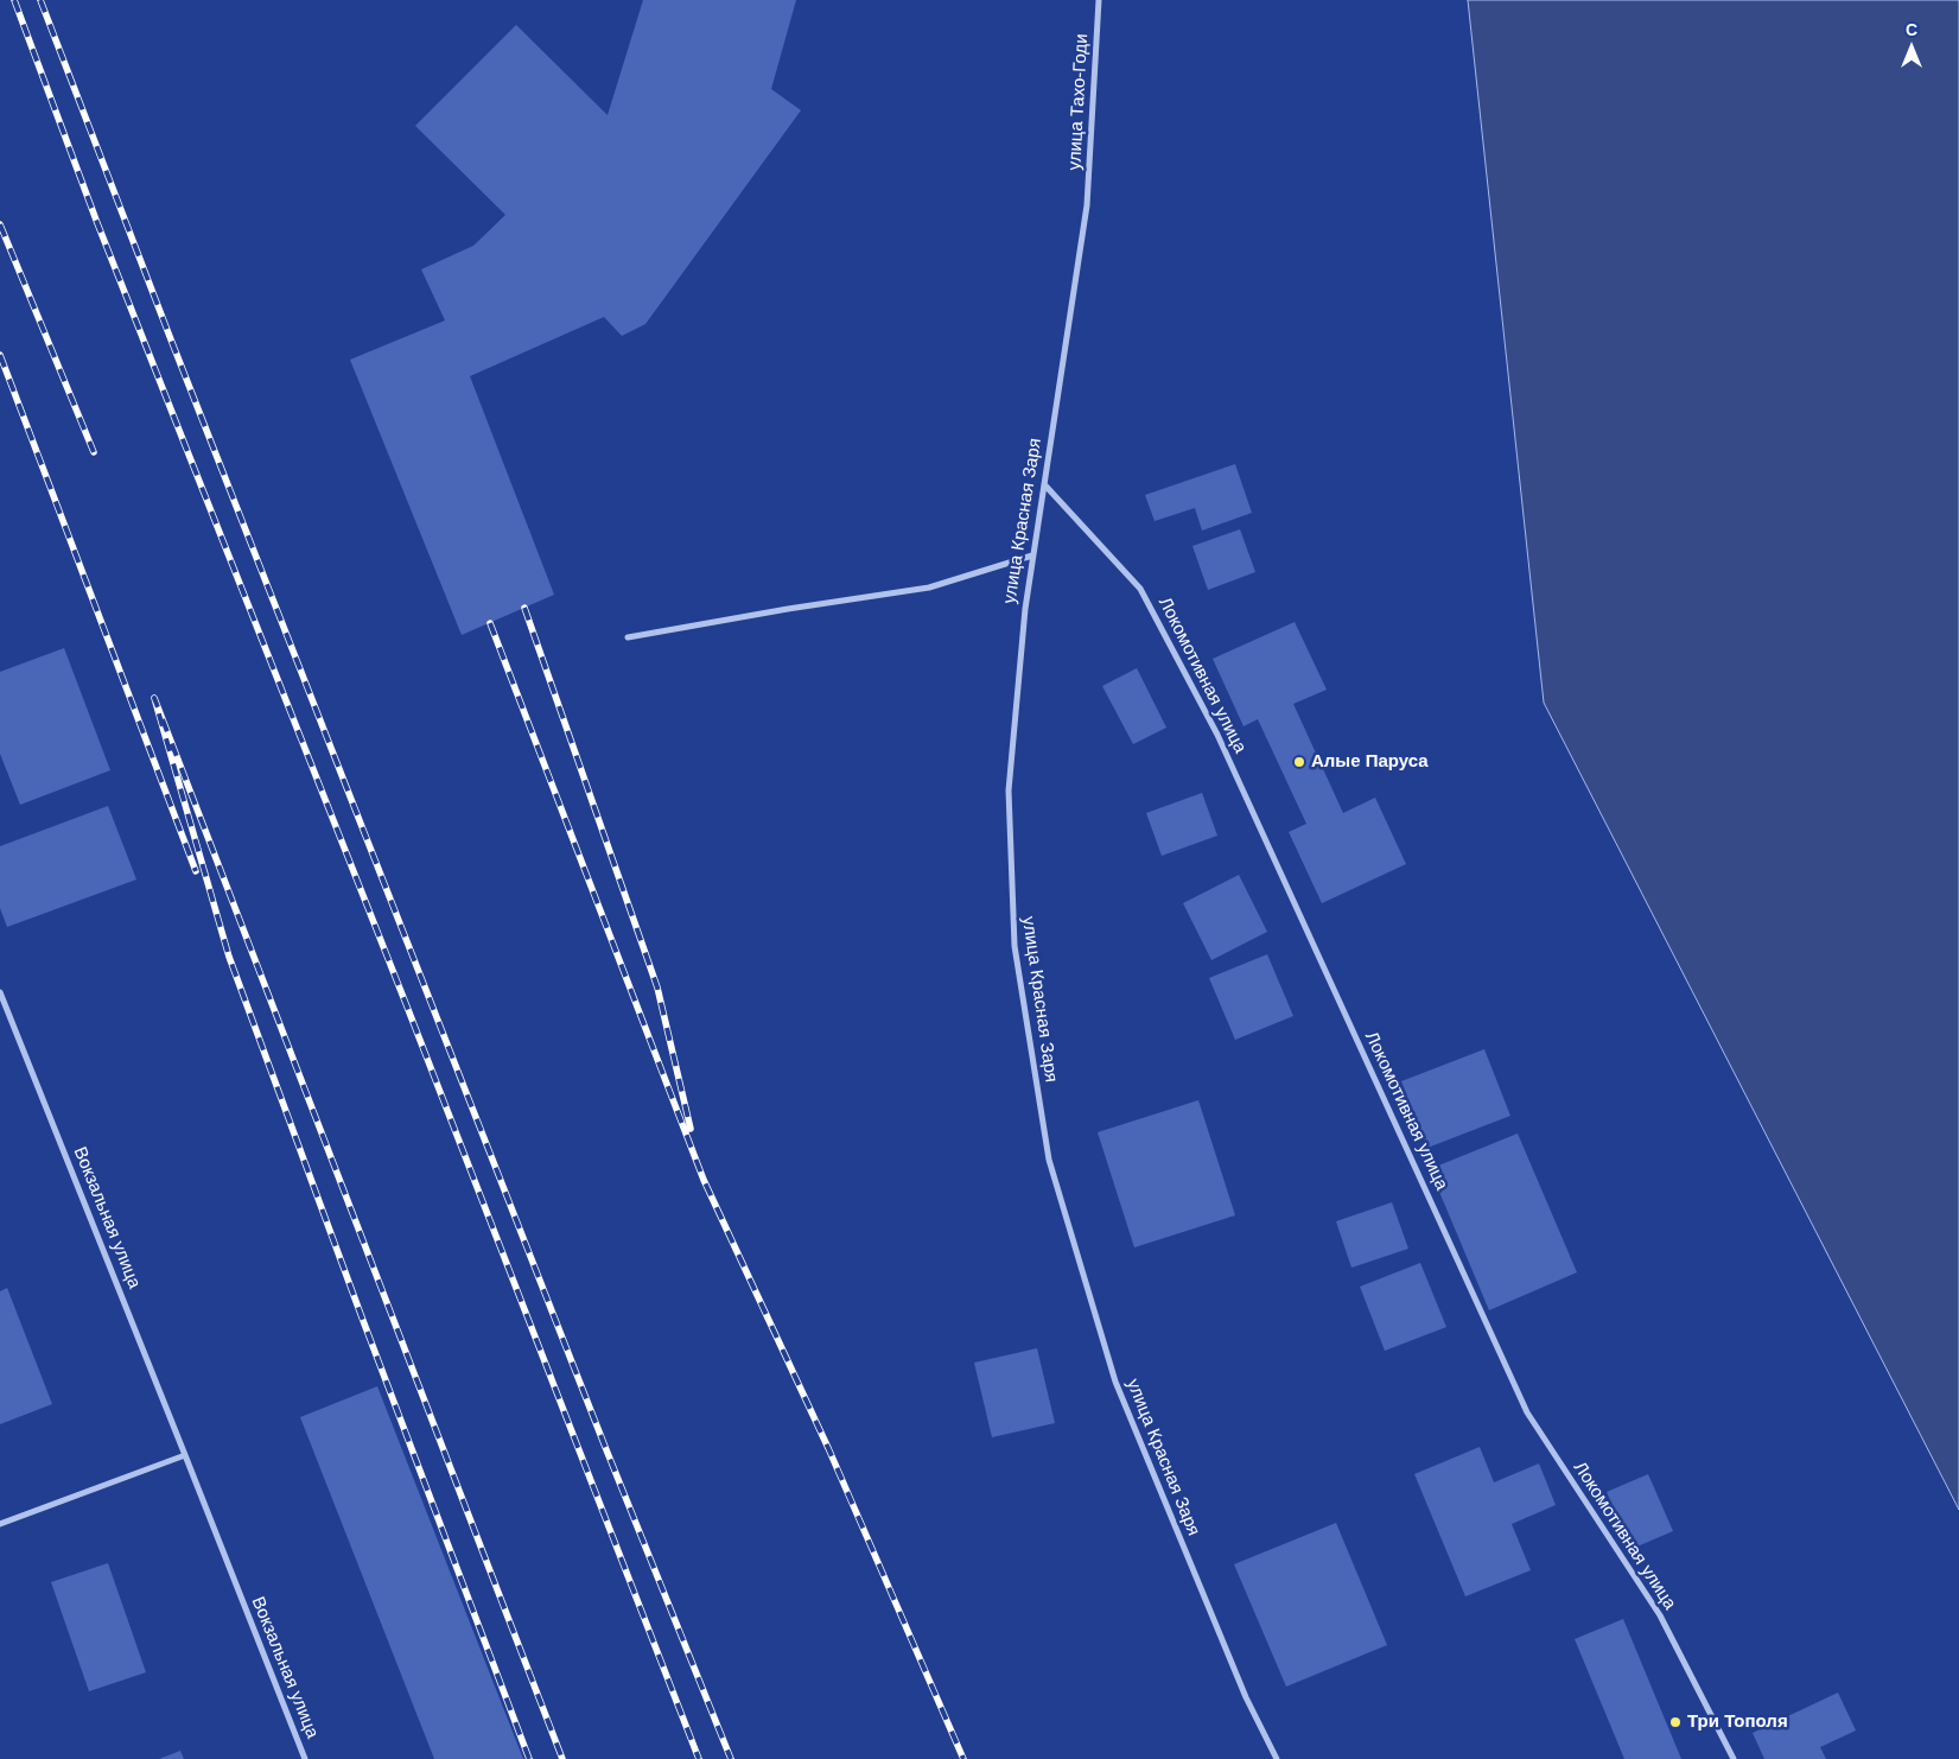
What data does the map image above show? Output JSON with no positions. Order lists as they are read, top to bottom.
{
  "streets": {
    "street": [
      "улица Тахо-Годи",
      "улица Красная Заря",
      "Локомотивная улица",
      "Вокзальная улица"
    ]
  },
  "crossings": [
    ["улица Тахо-Годи", "улица Красная Заря"],
    ["улица Красная Заря", "Локомотивная улица"]
  ],
  "places": ["Алые Паруса", "Три Тополя"],
  "north": "top"
}
